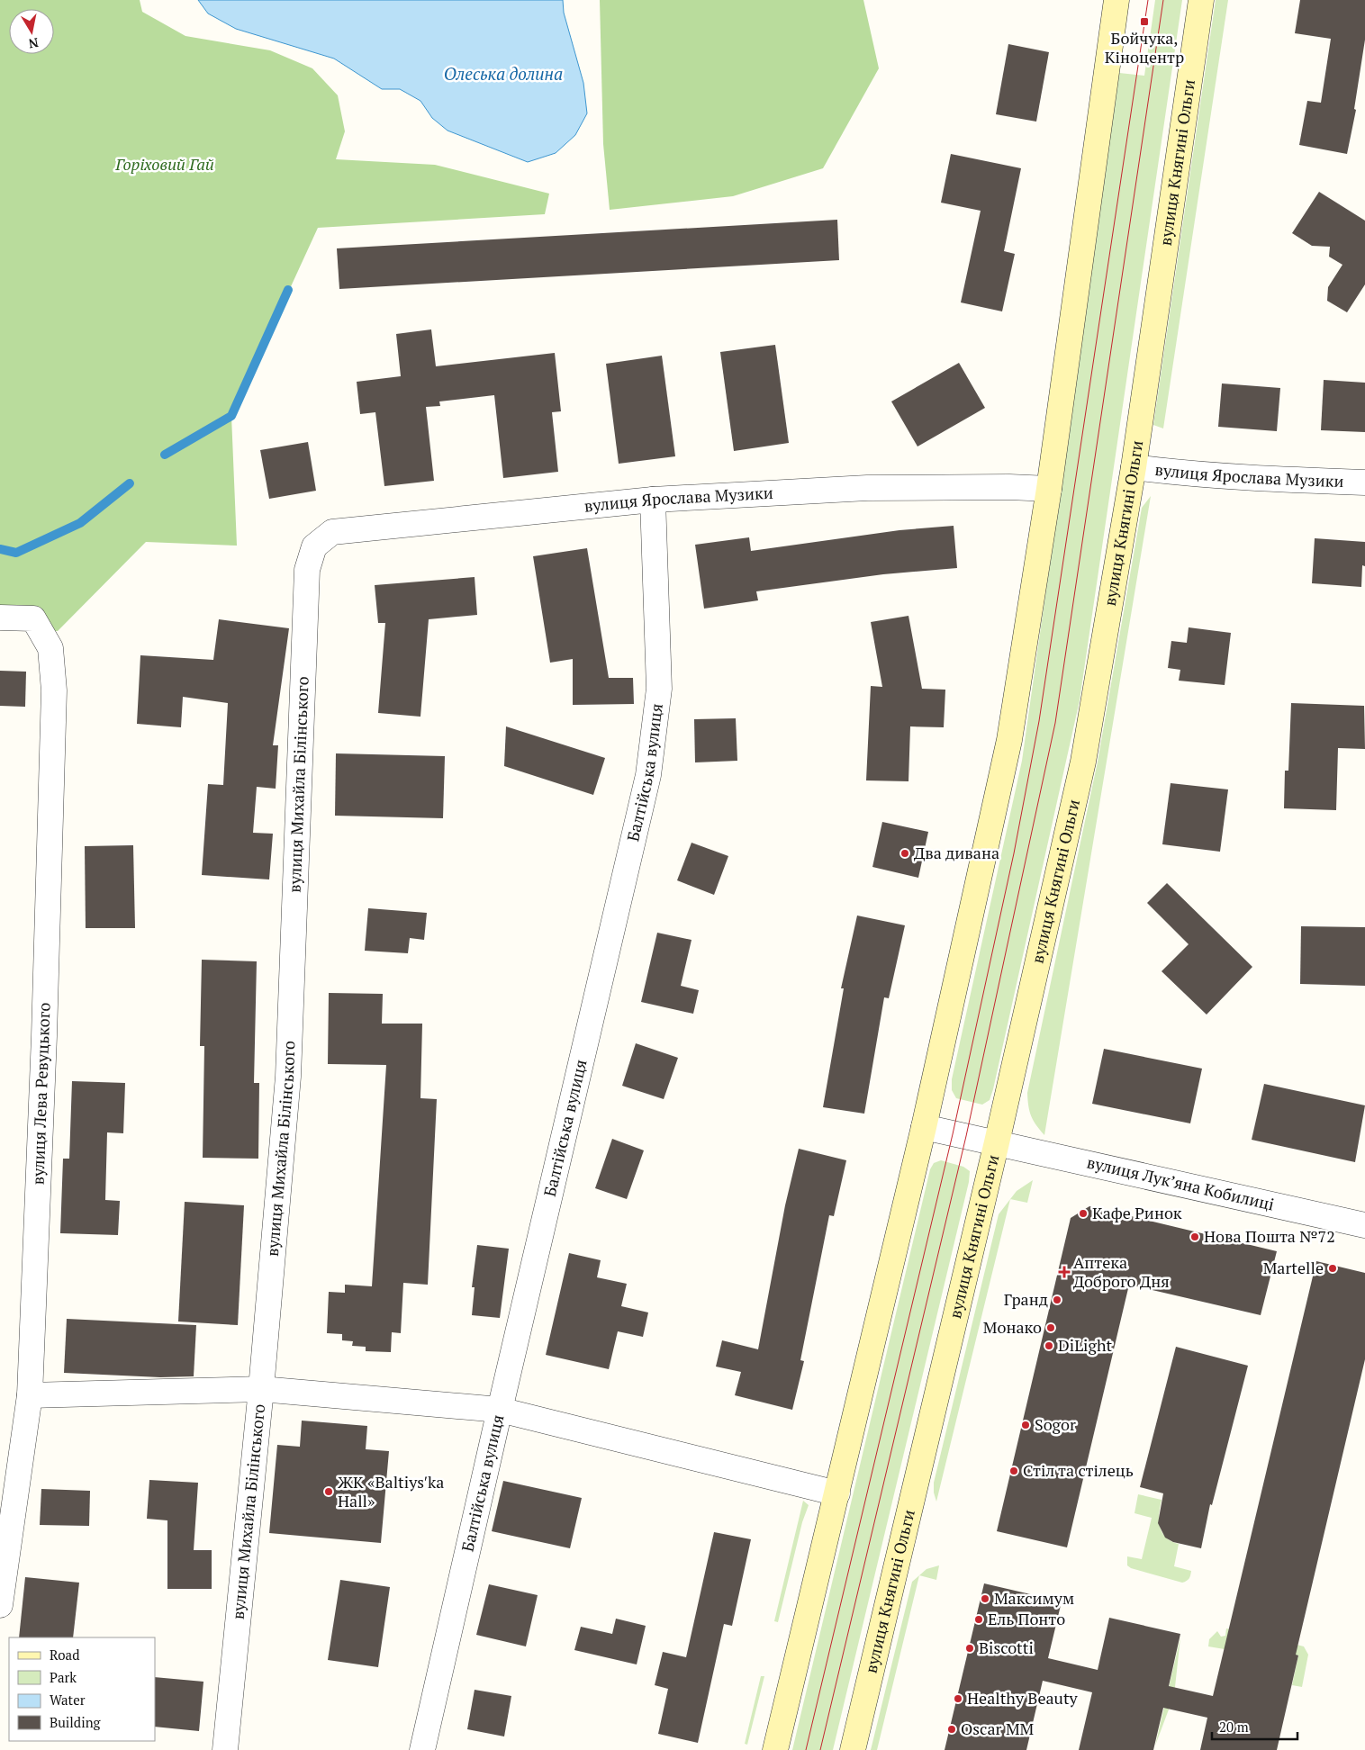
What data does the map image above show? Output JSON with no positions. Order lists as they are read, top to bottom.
{
  "streets": {
    "main road": ["вулиця Княгині Ольги"],
    "street": [
      "вулиця Ярослава Музики",
      "Балтійська вулиця",
      "вулиця Михайла Білінського",
      "вулиця Лева Ревуцького",
      "вулиця Лукʼяна Кобилиці"
    ]
  },
  "crossings": [
    ["вулиця Княгині Ольги", "вулиця Ярослава Музики"],
    ["вулиця Княгині Ольги", "вулиця Лукʼяна Кобилиці"],
    ["вулиця Ярослава Музики", "Балтійська вулиця"],
    ["вулиця Ярослава Музики", "вулиця Михайла Білінського"]
  ],
  "water": ["Олеська долина"],
  "parks": ["Горіховий Гай"],
  "places": {
    "transit": ["Бойчука, Кіноцентр"],
    "other": [
      "Два дивана",
      "Кафе Ринок",
      "Нова Пошта №72",
      "Martelle",
      "Гранд",
      "Монако",
      "DiLight",
      "Sogor",
      "Стіл та стілець",
      "ЖК «Baltiysʹka Hall»",
      "Максимум",
      "Ель Понто",
      "Biscotti",
      "Healthy Beauty",
      "Oscar MM"
    ],
    "health": ["Аптека Доброго Дня"]
  },
  "legend": [
    "Road",
    "Park",
    "Water",
    "Building"
  ],
  "scale_bar": "20 m",
  "north": "bottom"
}
